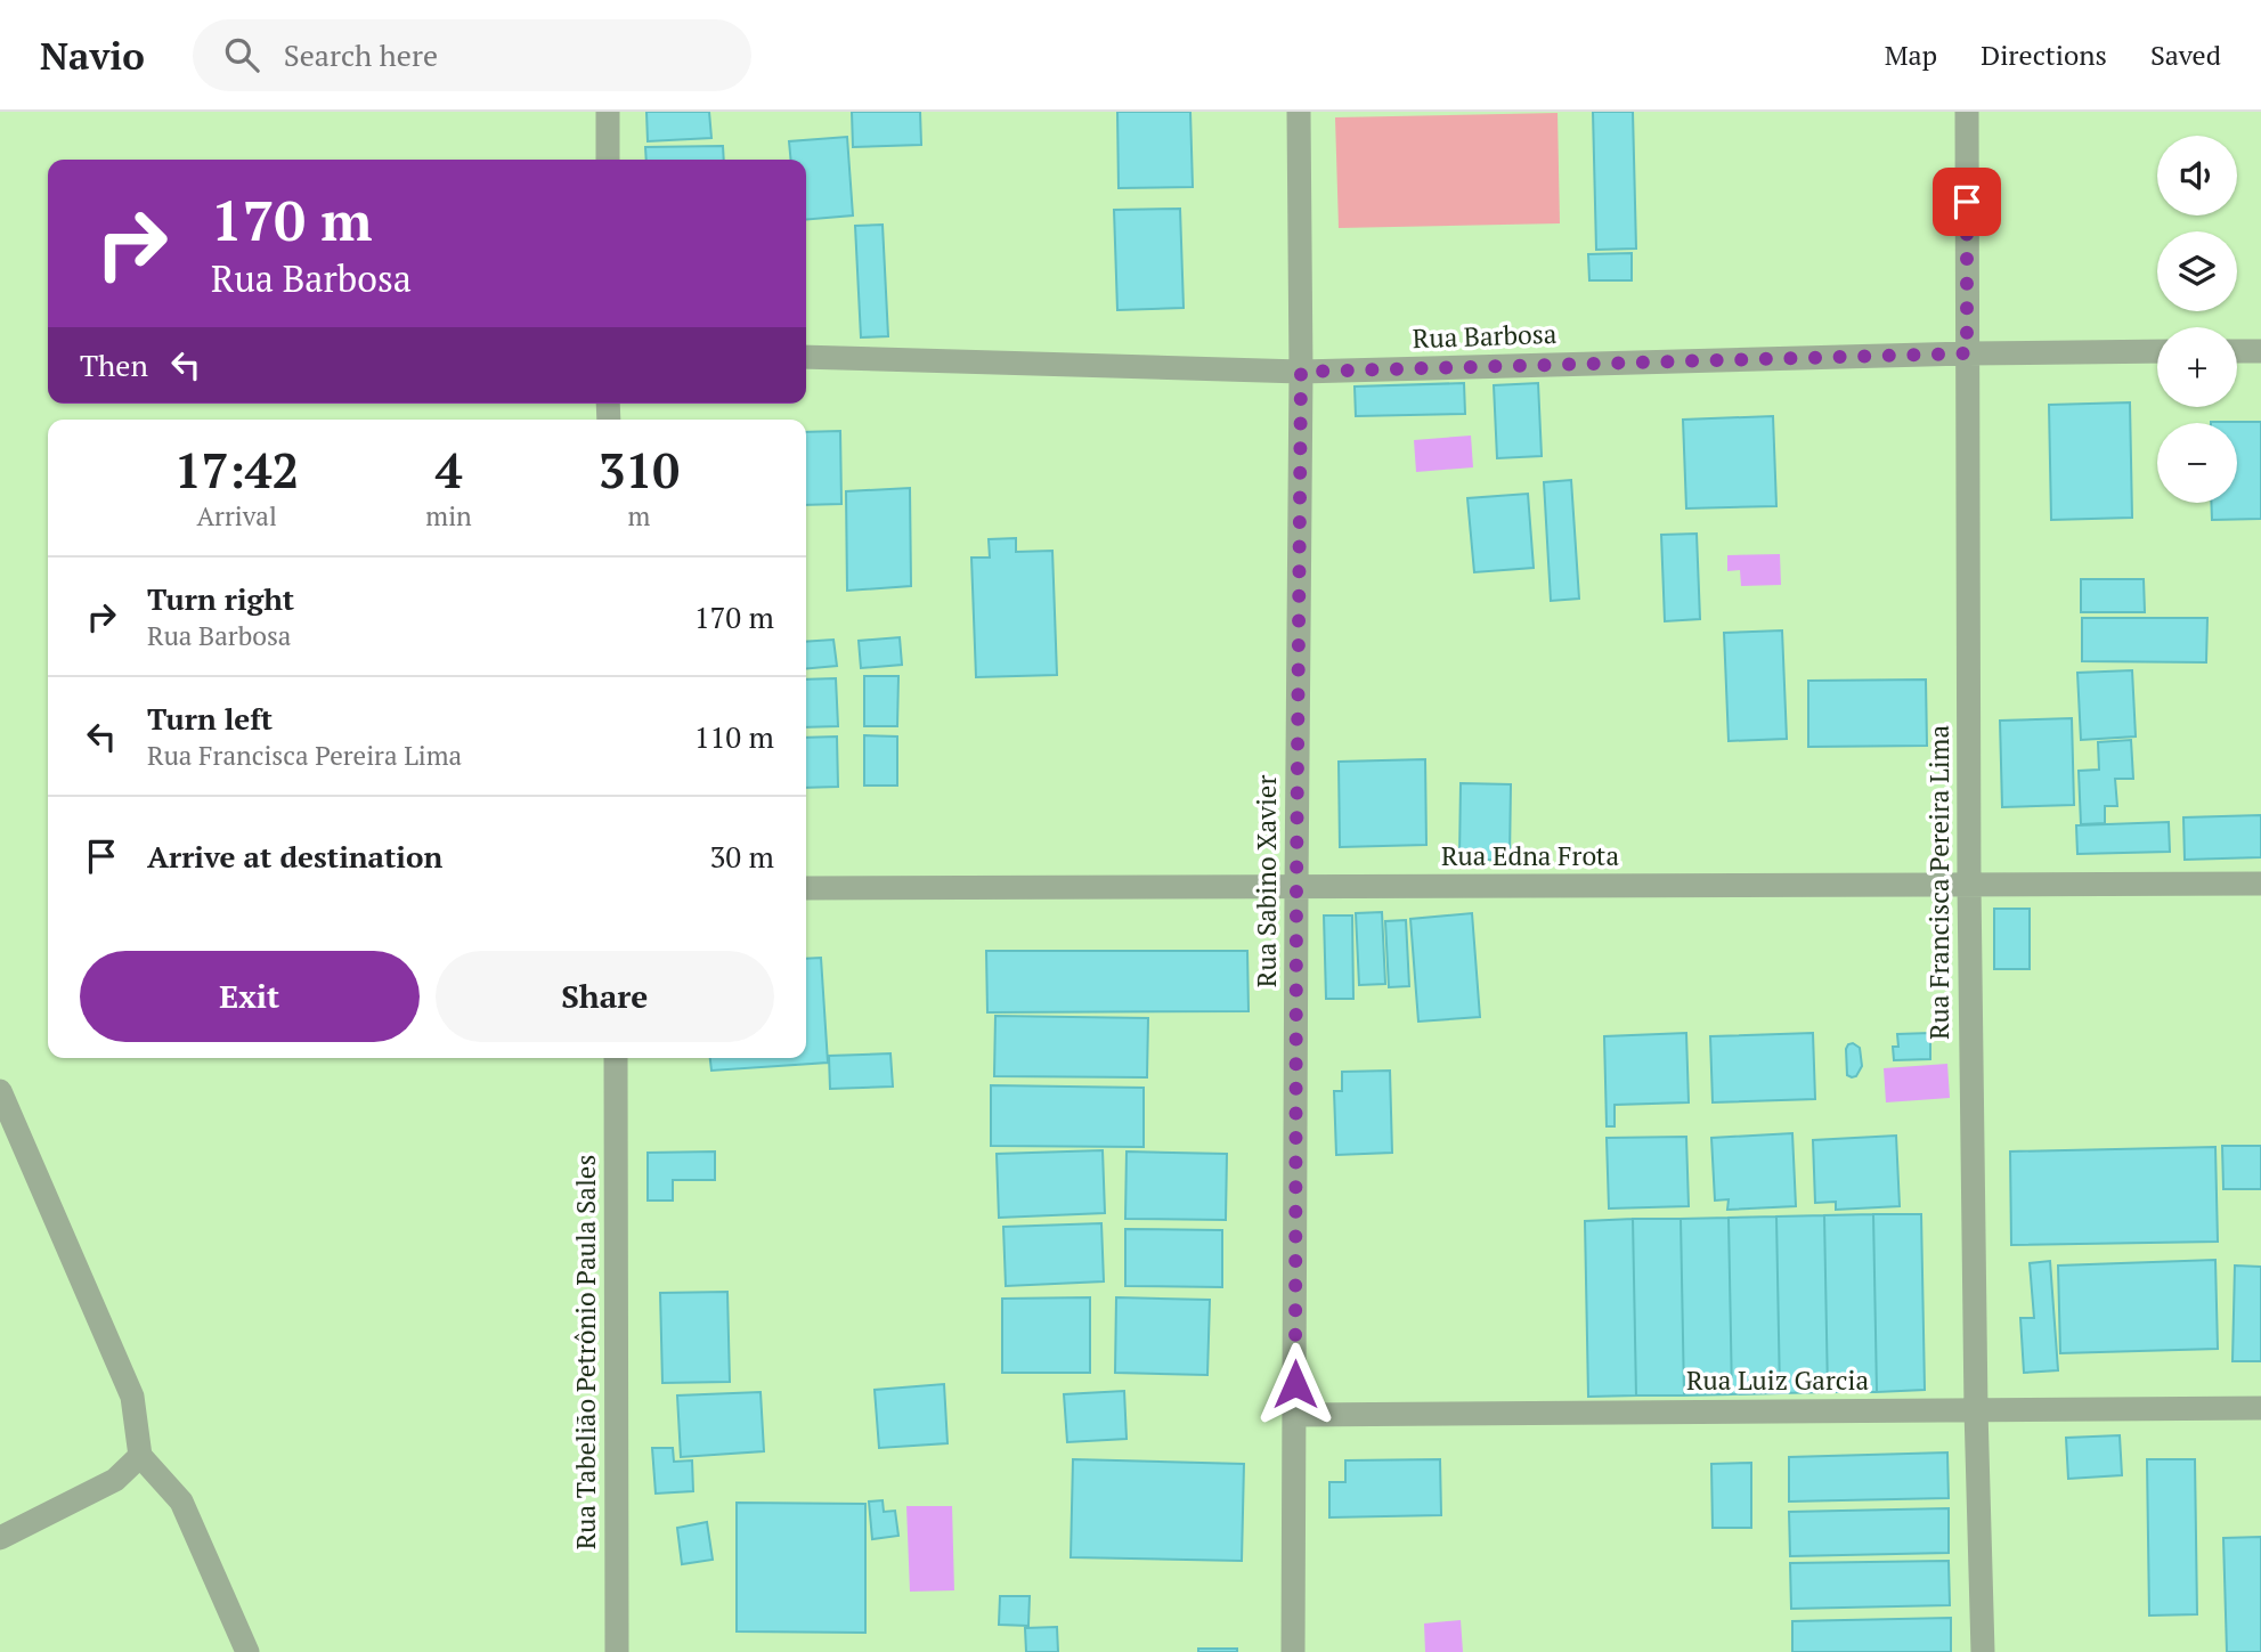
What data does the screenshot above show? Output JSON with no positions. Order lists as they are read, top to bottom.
{
  "streets": {
    "street": [
      "Rua Barbosa",
      "Rua Edna Frota",
      "Rua Sabino Xavier",
      "Rua Francisca Pereira Lima",
      "Rua Tabelião Petrônio Paula Sales",
      "Rua Luiz Garcia"
    ]
  },
  "crossings": [
    ["Rua Barbosa", "Rua Sabino Xavier"],
    ["Rua Barbosa", "Rua Francisca Pereira Lima"],
    ["Rua Edna Frota", "Rua Sabino Xavier"],
    ["Rua Edna Frota", "Rua Francisca Pereira Lima"],
    ["Rua Sabino Xavier", "Rua Luiz Garcia"],
    ["Rua Francisca Pereira Lima", "Rua Luiz Garcia"]
  ],
  "page": {
    "header": "Navio",
    "search": "Search here",
    "nav": ["Map", "Directions", "Saved"],
    "map_buttons": ["+", "−"],
    "turn": ["170 m", "Rua Barbosa"],
    "then": "Then",
    "eta": [
      "17:42",
      "Arrival",
      "4",
      "min",
      "310",
      "m"
    ],
    "list": [
      {
        "name": "Turn right",
        "note": "Rua Barbosa",
        "value": "170 m"
      },
      {
        "name": "Turn left",
        "note": "Rua Francisca Pereira Lima",
        "value": "110 m"
      },
      {
        "name": "Arrive at destination",
        "value": "30 m"
      }
    ],
    "buttons": ["Exit", "Share"]
  }
}
